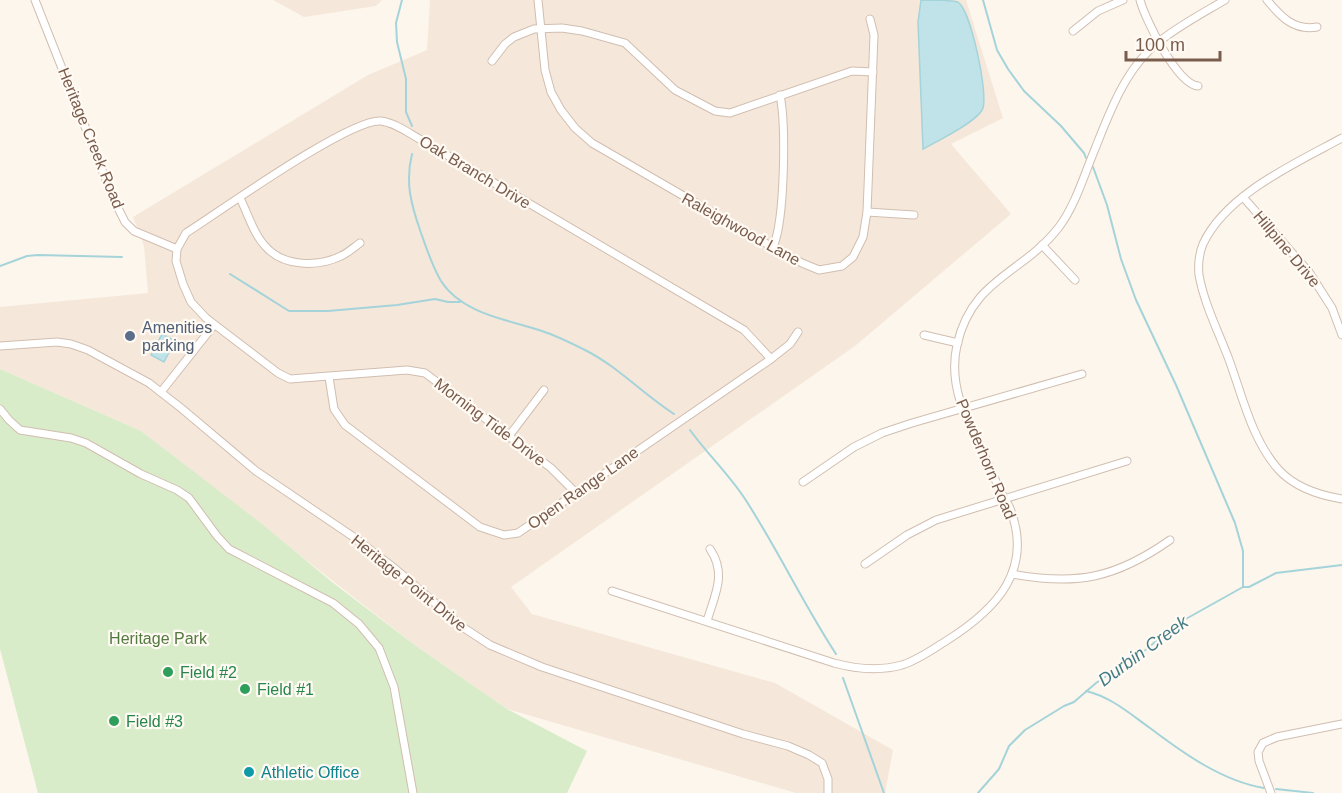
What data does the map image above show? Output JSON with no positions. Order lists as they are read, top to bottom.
{
  "streets": {
    "street": [
      "Heritage Creek Road",
      "Oak Branch Drive",
      "Raleighwood Lane",
      "Hillpine Drive",
      "Morning Tide Drive",
      "Powderhorn Road",
      "Open Range Lane",
      "Heritage Point Drive"
    ]
  },
  "crossings": [
    ["Heritage Creek Road", "Oak Branch Drive"],
    ["Heritage Creek Road", "Morning Tide Drive"],
    ["Oak Branch Drive", "Morning Tide Drive"],
    ["Oak Branch Drive", "Open Range Lane"],
    ["Morning Tide Drive", "Open Range Lane"]
  ],
  "water": ["Durbin Creek"],
  "parks": ["Heritage Park"],
  "places": [
    "Amenities parking",
    "Field #2",
    "Field #1",
    "Field #3",
    "Athletic Office"
  ],
  "scale_bar": "100 m"
}
